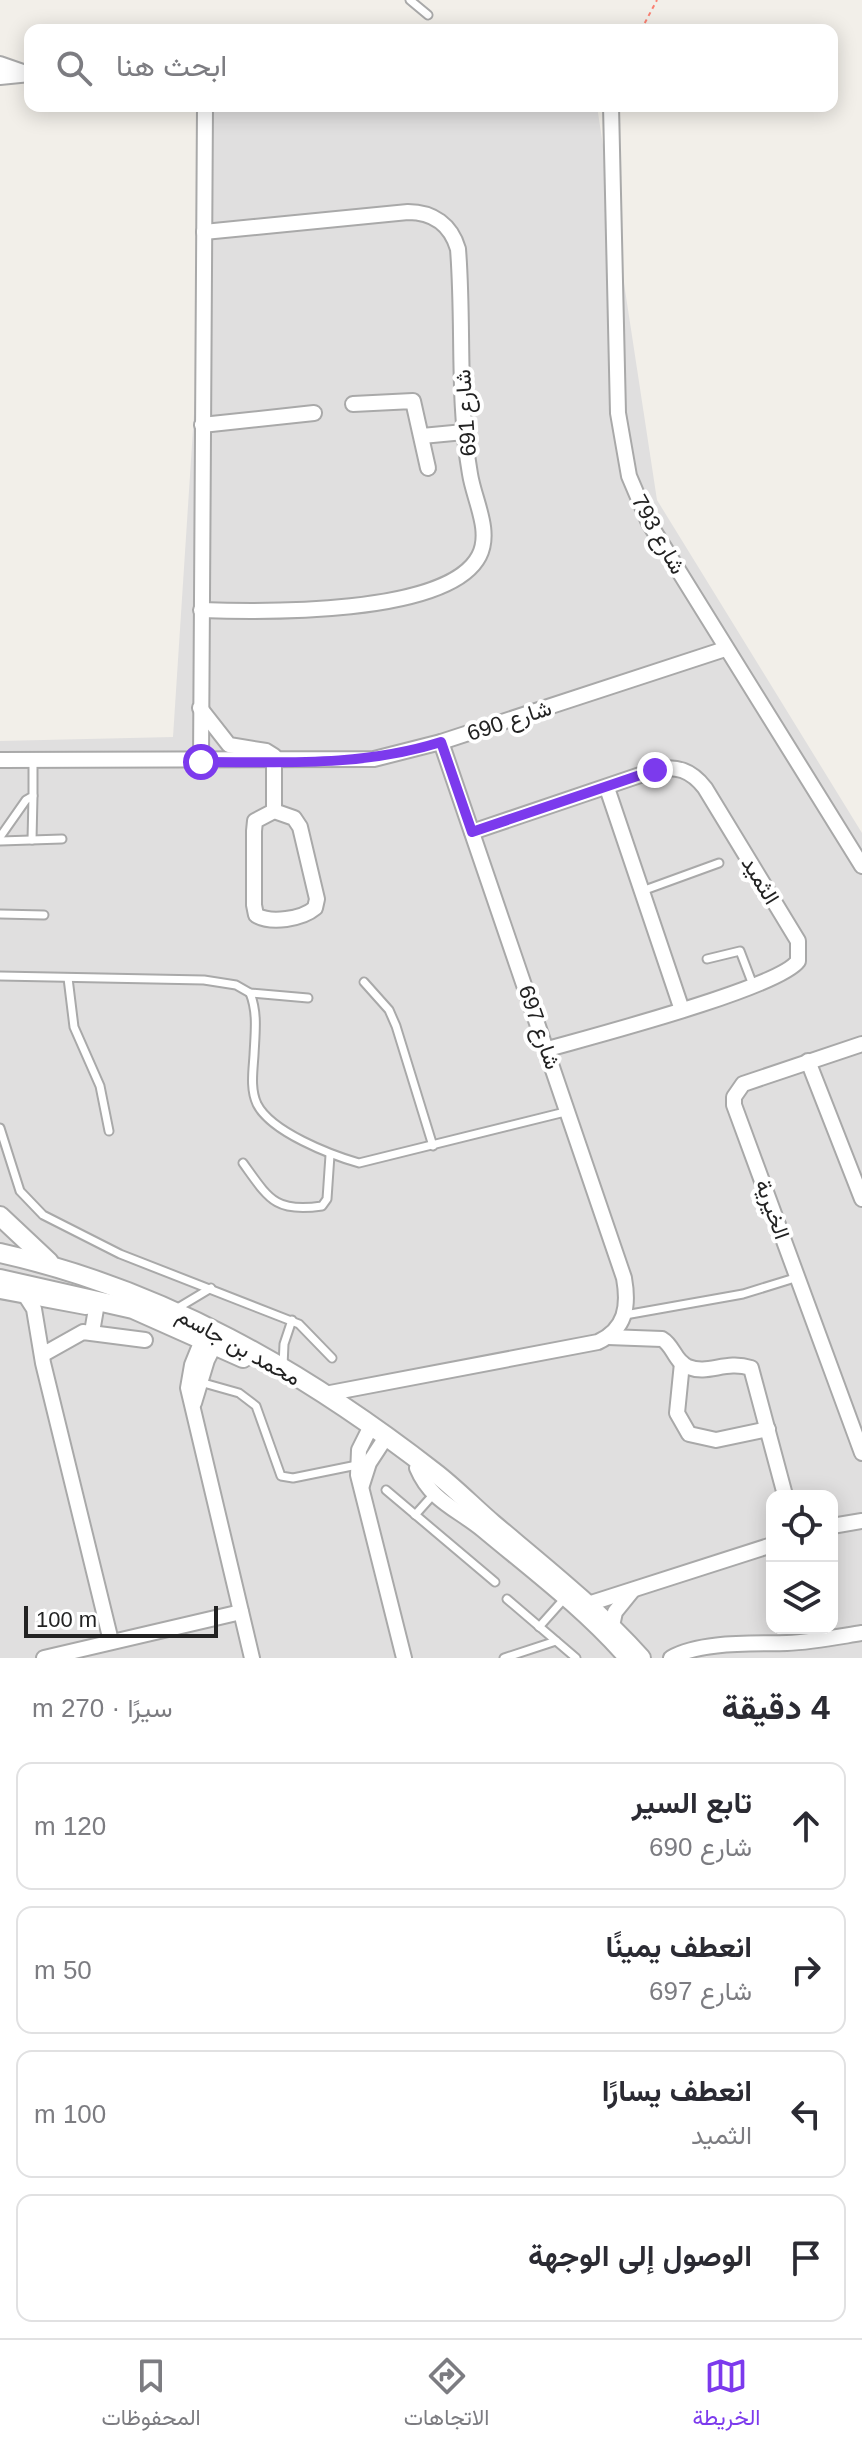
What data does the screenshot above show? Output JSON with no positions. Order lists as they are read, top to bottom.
{
  "streets": {
    "street": [
      "شارع 691",
      "شارع 793",
      "شارع 690",
      "الثميد",
      "شارع 697",
      "الخيرية",
      "محمد بن جاسم"
    ]
  },
  "crossings": [
    ["شارع 793", "شارع 690"],
    ["شارع 690", "شارع 697"],
    ["الثميد", "شارع 697"]
  ],
  "scale_bar": "100 m",
  "page": {
    "search": "ابحث هنا",
    "scale": "100 m",
    "heading": ["4 دقيقة", "سيرًا · 270 m"],
    "list": [
      ["تابع السير", "شارع 690", "120 m"],
      ["انعطف يمينًا", "شارع 697", "50 m"],
      ["انعطف يسارًا", "الثميد", "100 m"],
      "الوصول إلى الوجهة"
    ],
    "nav": ["الخريطة", "الاتجاهات", "المحفوظات"]
  }
}
